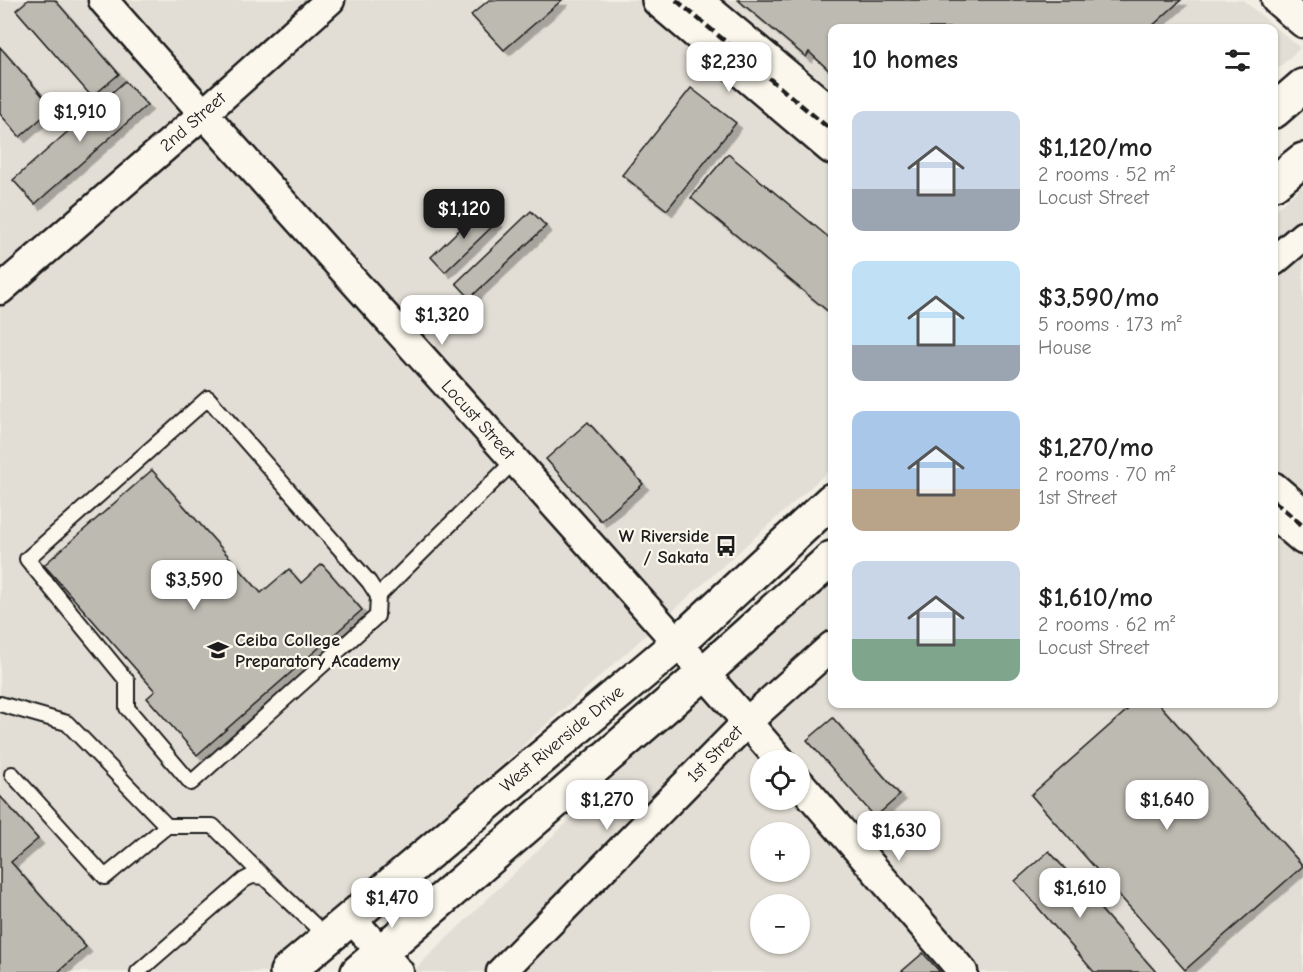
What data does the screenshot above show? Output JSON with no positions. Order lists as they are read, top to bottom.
{
  "streets": {
    "main road": ["West Riverside Drive"],
    "street": ["2nd Street", "Locust Street", "1st Street"]
  },
  "crossings": [
    ["2nd Street", "Locust Street"],
    ["Locust Street", "West Riverside Drive"],
    ["Locust Street", "1st Street"]
  ],
  "places": {
    "bus stop": ["W Riverside / Sakata"],
    "school or university": ["Ceiba College Preparatory Academy"]
  },
  "page": {
    "heading": "10 homes",
    "price": [
      "$2,230",
      "$1,910",
      "$1,120",
      "$1,320",
      "$3,590",
      "$1,270",
      "$1,640",
      "$1,630",
      "$1,610",
      "$1,470"
    ],
    "list": [
      {
        "name": "$1,120/mo",
        "note": "2 rooms · 52 m² · Locust Street"
      },
      {
        "name": "$3,590/mo",
        "note": "5 rooms · 173 m² · House"
      },
      {
        "name": "$1,270/mo",
        "note": "2 rooms · 70 m² · 1st Street"
      },
      {
        "name": "$1,610/mo",
        "note": "2 rooms · 62 m² · Locust Street"
      }
    ],
    "map_buttons": ["+", "−"]
  }
}
